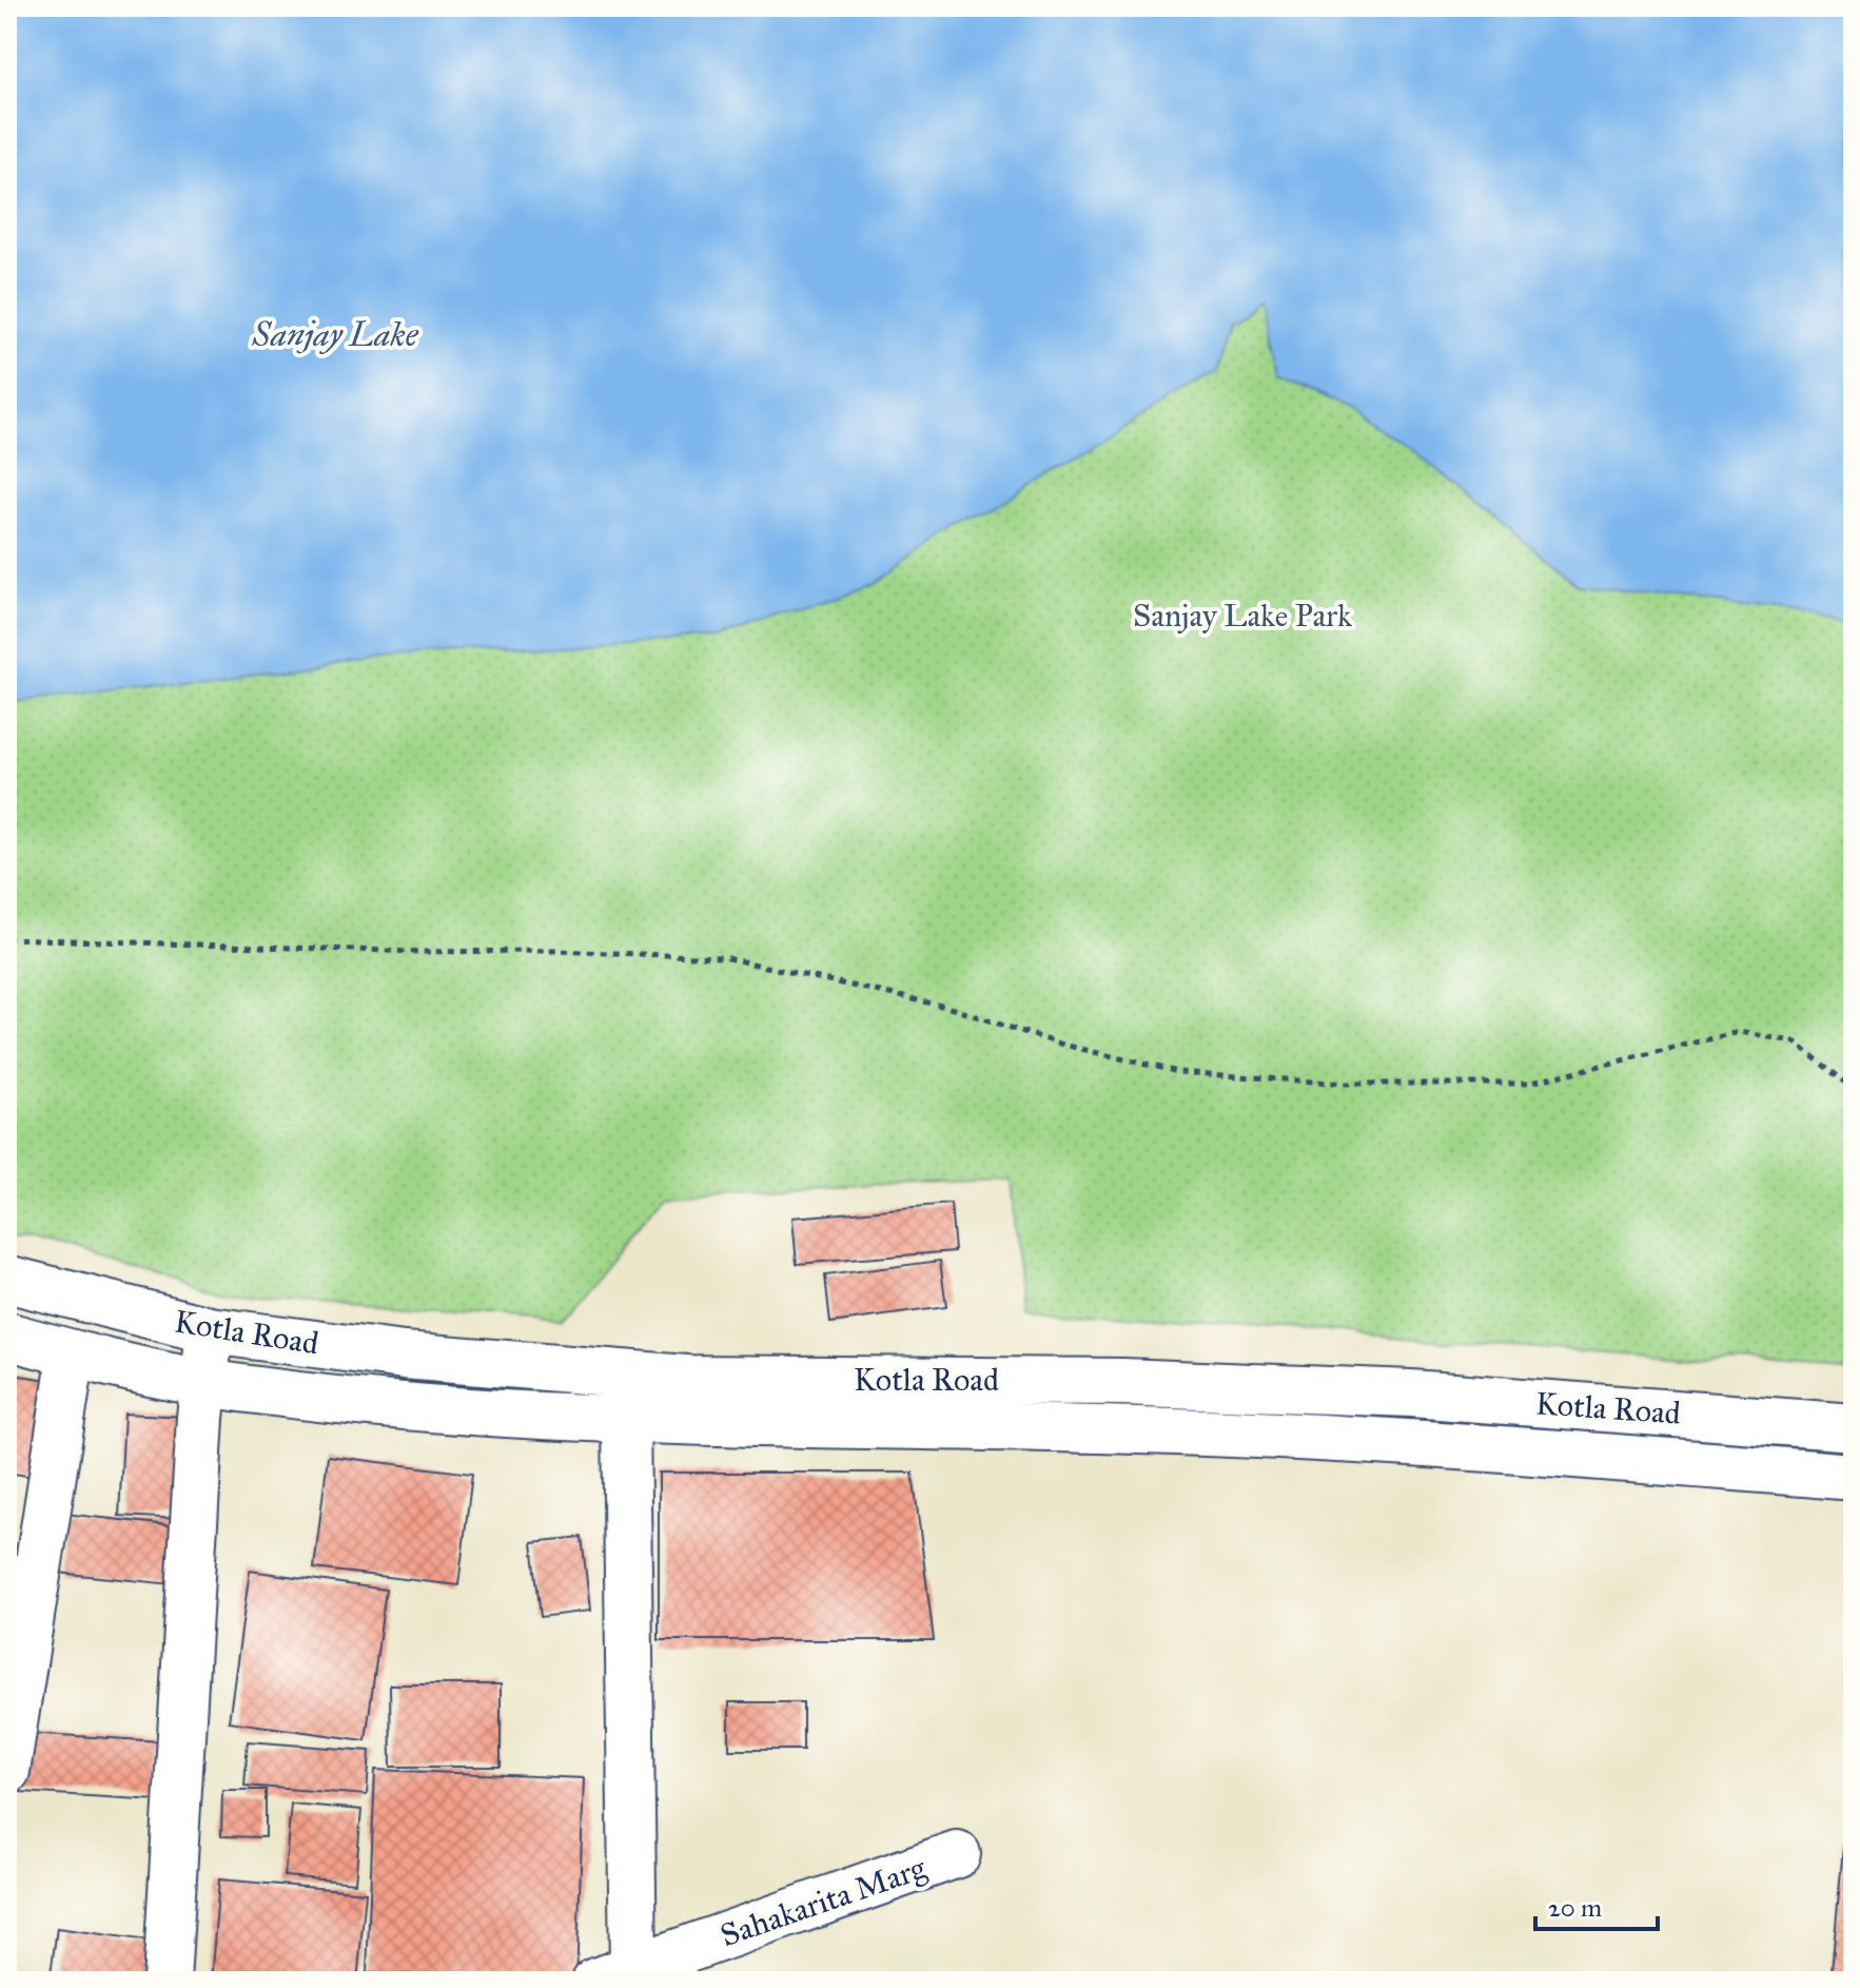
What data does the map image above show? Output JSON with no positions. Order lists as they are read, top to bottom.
{
  "streets": {
    "main road": ["Kotla Road", "Sahakarita Marg"]
  },
  "water": ["Sanjay Lake"],
  "parks": ["Sanjay Lake Park"],
  "scale_bar": "20 m"
}
